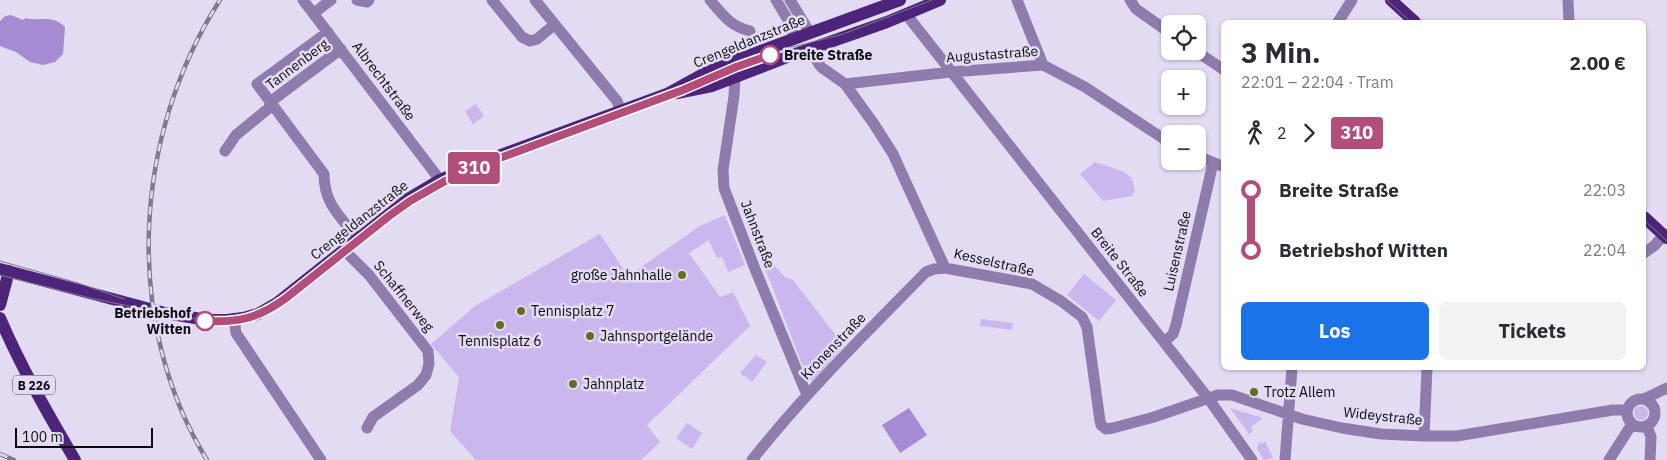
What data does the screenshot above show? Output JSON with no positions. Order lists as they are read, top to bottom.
{
  "streets": {
    "main road": ["Crengeldanzstraße", "B 226"],
    "street": [
      "Augustastraße",
      "Tannenberg",
      "Albrechtstraße",
      "Jahnstraße",
      "Luisenstraße",
      "Kesselstraße",
      "Breite Straße",
      "Schaffnerweg",
      "Kronenstraße",
      "Wideystraße"
    ]
  },
  "crossings": [
    ["Crengeldanzstraße", "Tannenberg"],
    ["Crengeldanzstraße", "Albrechtstraße"],
    ["Crengeldanzstraße", "Jahnstraße"],
    ["Crengeldanzstraße", "Breite Straße"],
    ["Crengeldanzstraße", "Schaffnerweg"],
    ["Augustastraße", "Kesselstraße"],
    ["Augustastraße", "Breite Straße"],
    ["Tannenberg", "Albrechtstraße"],
    ["Jahnstraße", "Kronenstraße"],
    ["Luisenstraße", "Breite Straße"],
    ["Kesselstraße", "Kronenstraße"],
    ["Kesselstraße", "Wideystraße"],
    ["Breite Straße", "Wideystraße"]
  ],
  "places": [
    "Breite Straße",
    "große Jahnhalle",
    "Tennisplatz 7",
    "Betriebshof Witten",
    "Tennisplatz 6",
    "Jahnsportgelände",
    "Jahnplatz",
    "Trotz Allem"
  ],
  "lines": ["tram line 310"],
  "scale_bar": "100 m",
  "page": {
    "on_map": "310",
    "map_buttons": ["+", "−"],
    "heading": ["3 Min.", "22:01 – 22:04 · Tram", "2.00 €"],
    "legs": ["2", "310"],
    "list": [
      {
        "name": "Breite Straße",
        "value": "22:03"
      },
      {
        "name": "Betriebshof Witten",
        "value": "22:04"
      }
    ],
    "buttons": ["Los", "Tickets"],
    "scale": "100 m"
  }
}
